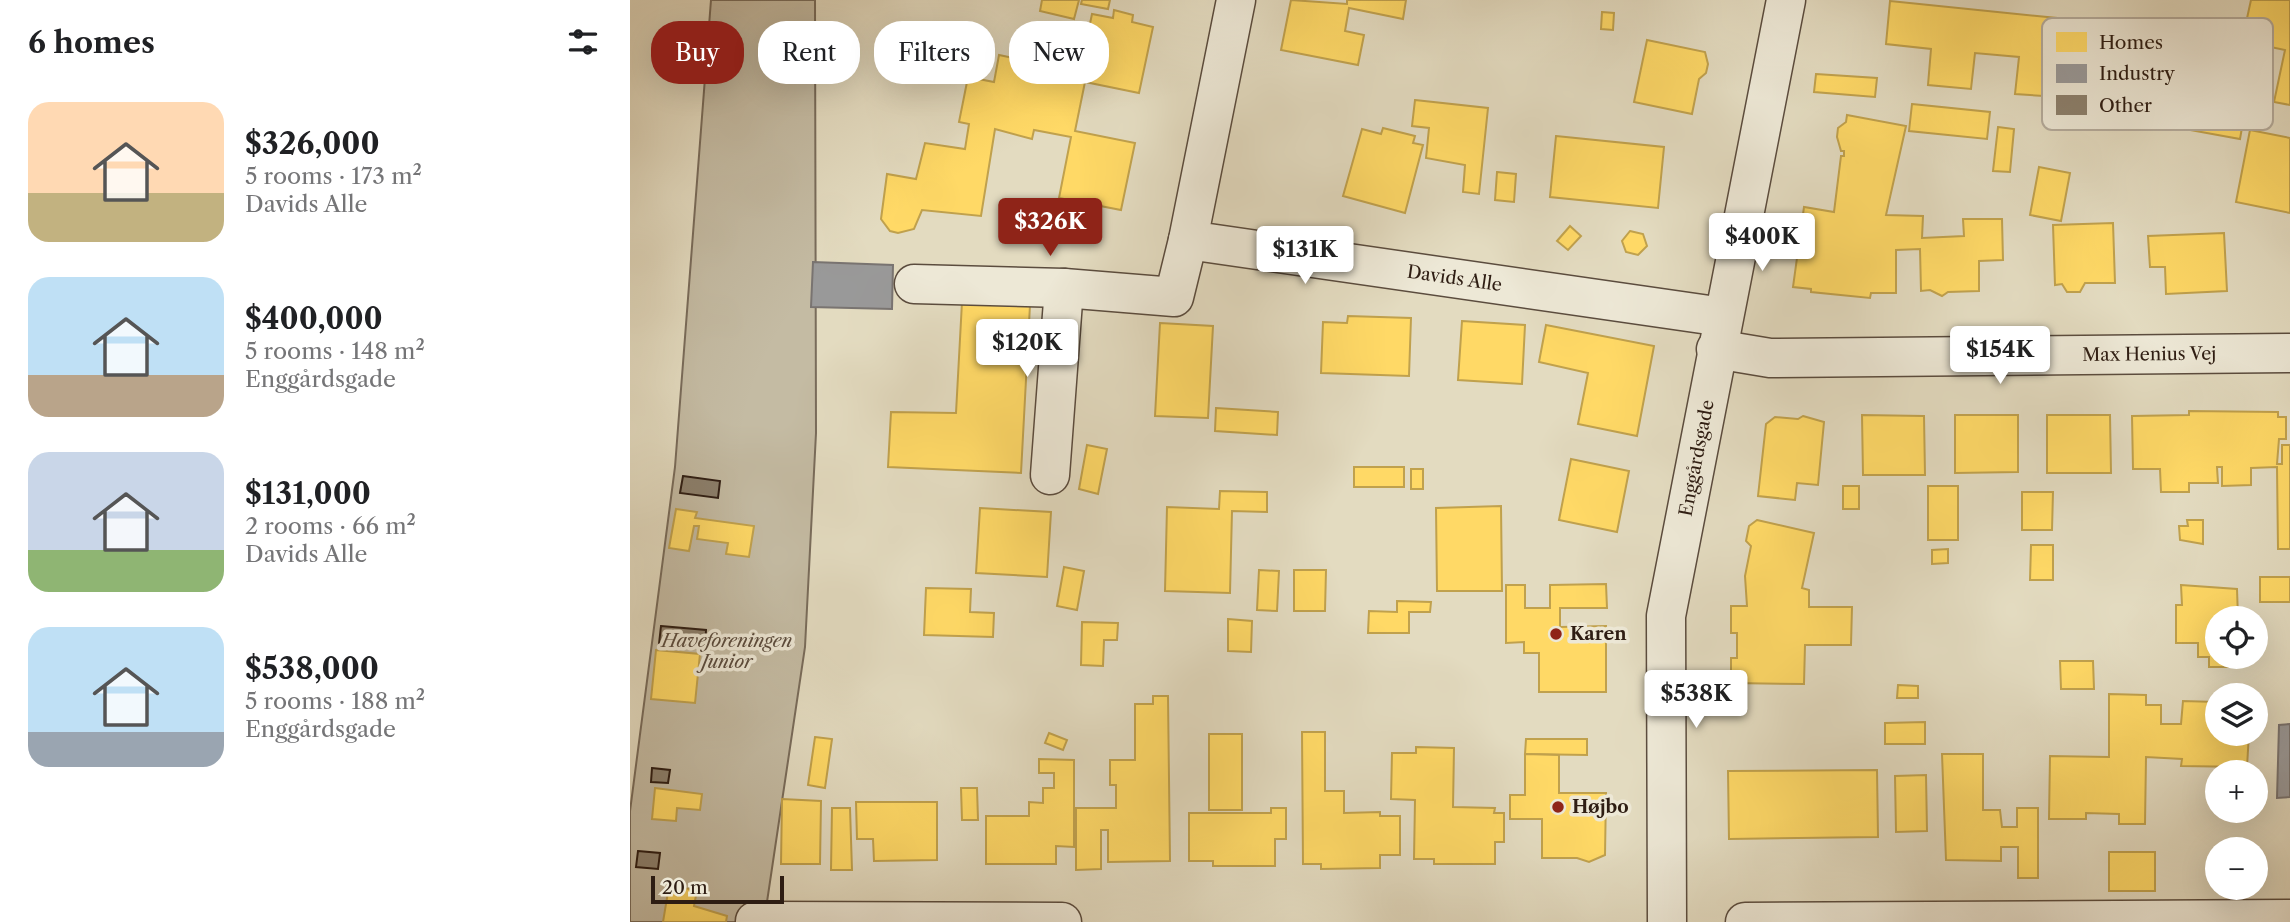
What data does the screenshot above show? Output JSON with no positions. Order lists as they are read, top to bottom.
{
  "streets": {
    "street": ["Davids Alle", "Max Henius Vej", "Enggårdsgade"]
  },
  "crossings": [
    ["Davids Alle", "Max Henius Vej"],
    ["Davids Alle", "Enggårdsgade"],
    ["Max Henius Vej", "Enggårdsgade"]
  ],
  "parks": ["Haveforeningen Junior"],
  "places": ["Karen", "Højbo"],
  "legend": ["Homes", "Industry", "Other"],
  "scale_bar": "20 m",
  "page": {
    "heading": "6 homes",
    "chip": [
      "Buy",
      "Rent",
      "Filters",
      "New"
    ],
    "list": [
      {
        "name": "$326,000",
        "note": "5 rooms · 173 m² · Davids Alle"
      },
      {
        "name": "$400,000",
        "note": "5 rooms · 148 m² · Enggårdsgade"
      },
      {
        "name": "$131,000",
        "note": "2 rooms · 66 m² · Davids Alle"
      },
      {
        "name": "$538,000",
        "note": "5 rooms · 188 m² · Enggårdsgade"
      }
    ],
    "price": [
      "$326K",
      "$400K",
      "$131K",
      "$120K",
      "$154K",
      "$538K"
    ],
    "map_buttons": ["+", "−"],
    "scale": "20 m"
  }
}
